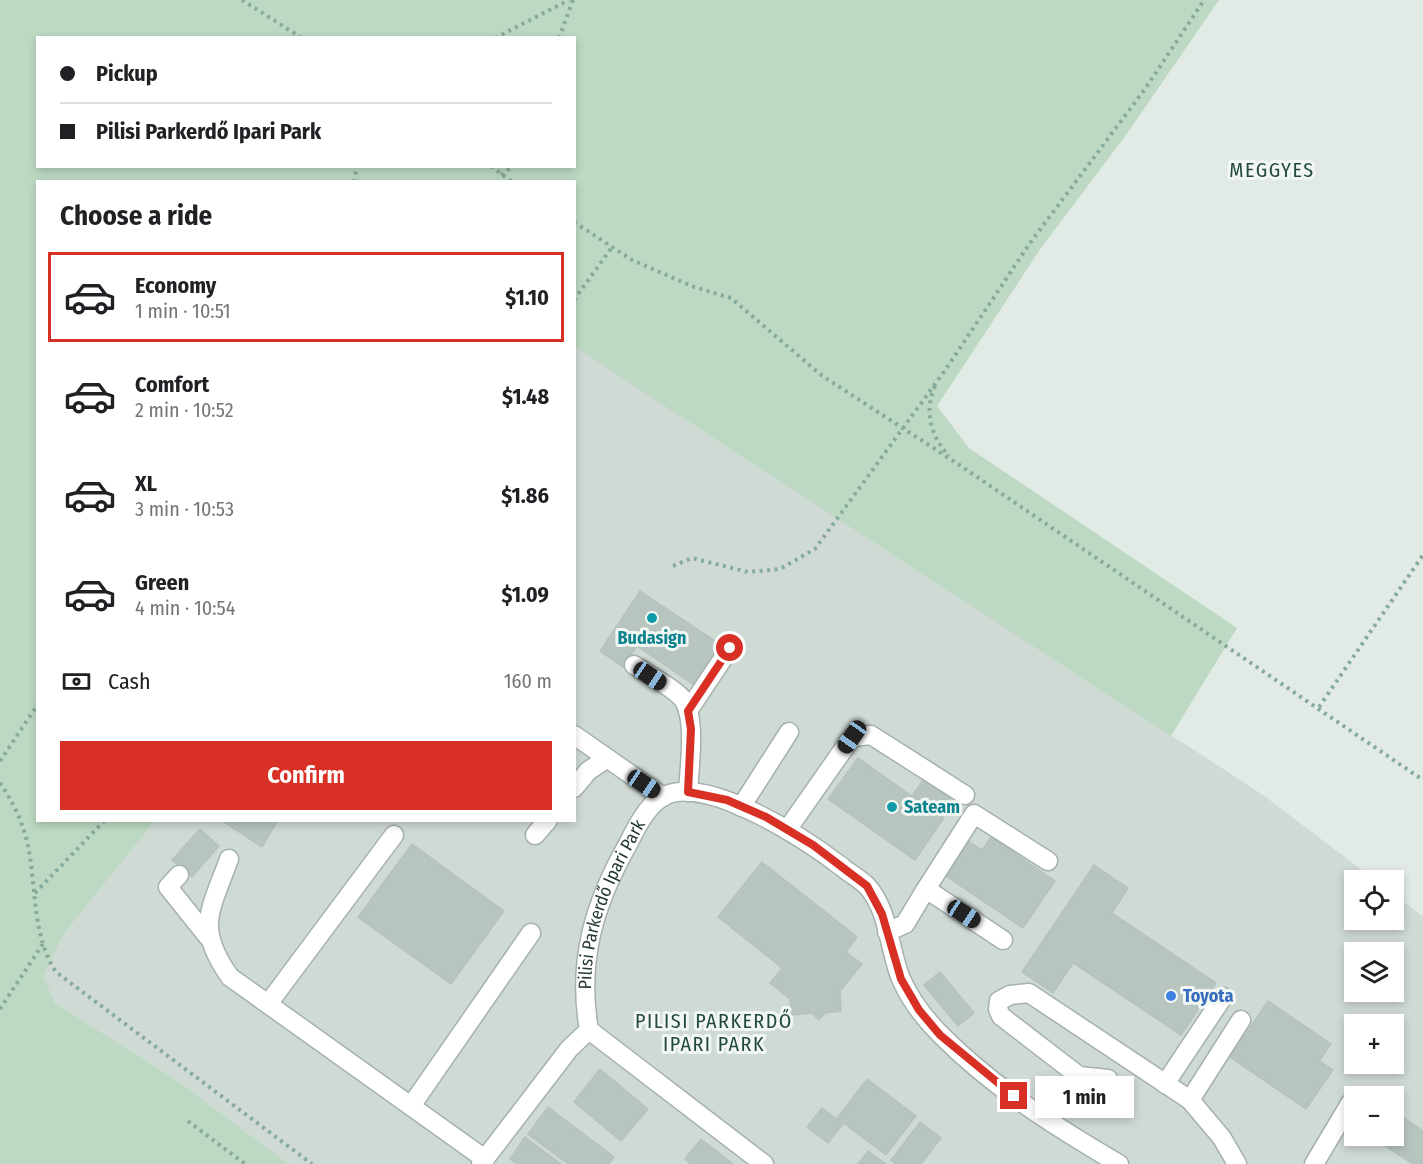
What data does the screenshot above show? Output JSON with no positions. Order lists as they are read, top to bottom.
{
  "streets": {
    "lane": ["Pilisi Parkerdő Ipari Park"]
  },
  "districts": ["MEGGYES", "PILISI PARKERDŐ IPARI PARK"],
  "places": ["Budasign", "Sateam", "Toyota"],
  "page": {
    "banner": ["Pickup", "Pilisi Parkerdő Ipari Park"],
    "heading": "Choose a ride",
    "list": [
      {
        "name": "Economy",
        "note": "1 min · 10:51",
        "value": "$1.10"
      },
      {
        "name": "Comfort",
        "note": "2 min · 10:52",
        "value": "$1.48"
      },
      {
        "name": "XL",
        "note": "3 min · 10:53",
        "value": "$1.86"
      },
      {
        "name": "Green",
        "note": "4 min · 10:54",
        "value": "$1.09"
      }
    ],
    "pay": ["Cash", "160 m"],
    "buttons": "Confirm",
    "map_buttons": ["+", "−"],
    "bubble": "1 min"
  }
}
